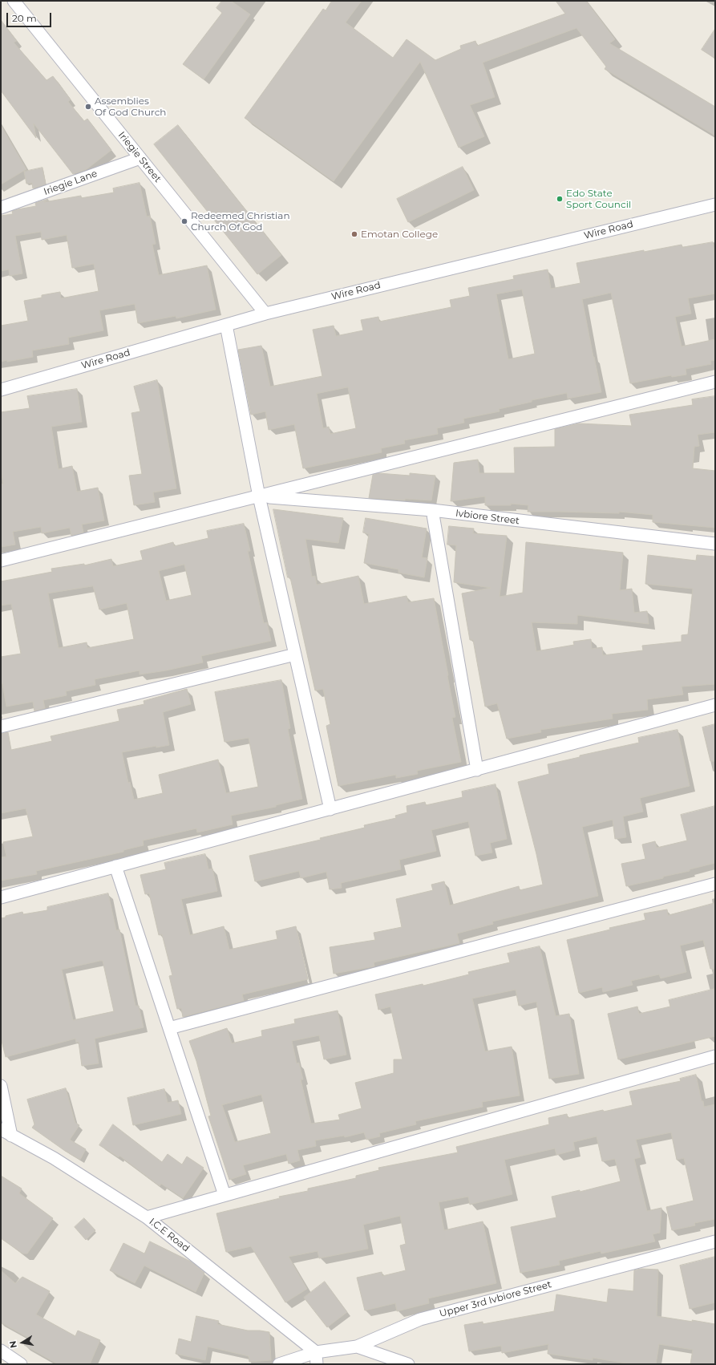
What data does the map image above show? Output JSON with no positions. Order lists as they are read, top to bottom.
{
  "streets": {
    "street": [
      "Iriegie Street",
      "Iriegie Lane",
      "Wire Road",
      "Ivbiore Street",
      "I.C.E Road",
      "Upper 3rd Ivbiore Street"
    ]
  },
  "crossings": [
    ["Iriegie Street", "Iriegie Lane"],
    ["Iriegie Street", "Wire Road"],
    ["I.C.E Road", "Upper 3rd Ivbiore Street"]
  ],
  "places": [
    "Assemblies Of God Church",
    "Edo State Sport Council",
    "Redeemed Christian Church Of God",
    "Emotan College"
  ],
  "scale_bar": "20 m",
  "north": "left"
}
